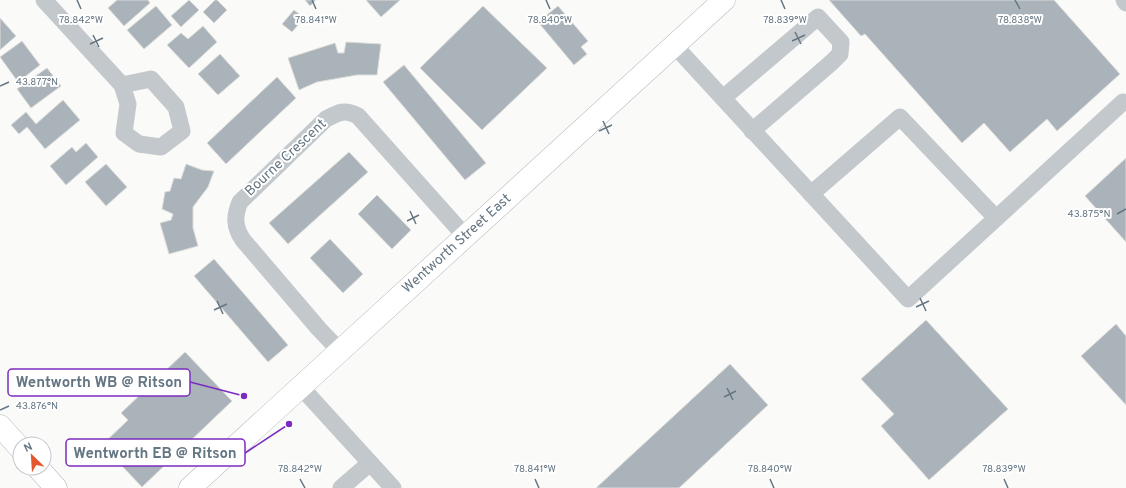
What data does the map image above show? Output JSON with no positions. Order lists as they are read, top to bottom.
{
  "streets": {
    "main road": ["Wentworth Street East"],
    "street": ["Bourne Crescent"]
  },
  "crossings": [
    ["Bourne Crescent", "Wentworth Street East"]
  ],
  "places": ["Wentworth WB @ Ritson", "Wentworth EB @ Ritson"],
  "north": "top left",
  "coordinates": [
    "78.842°W",
    "78.841°W",
    "78.840°W",
    "78.839°W",
    "78.838°W",
    "43.877°N",
    "43.875°N",
    "43.876°N"
  ]
}
